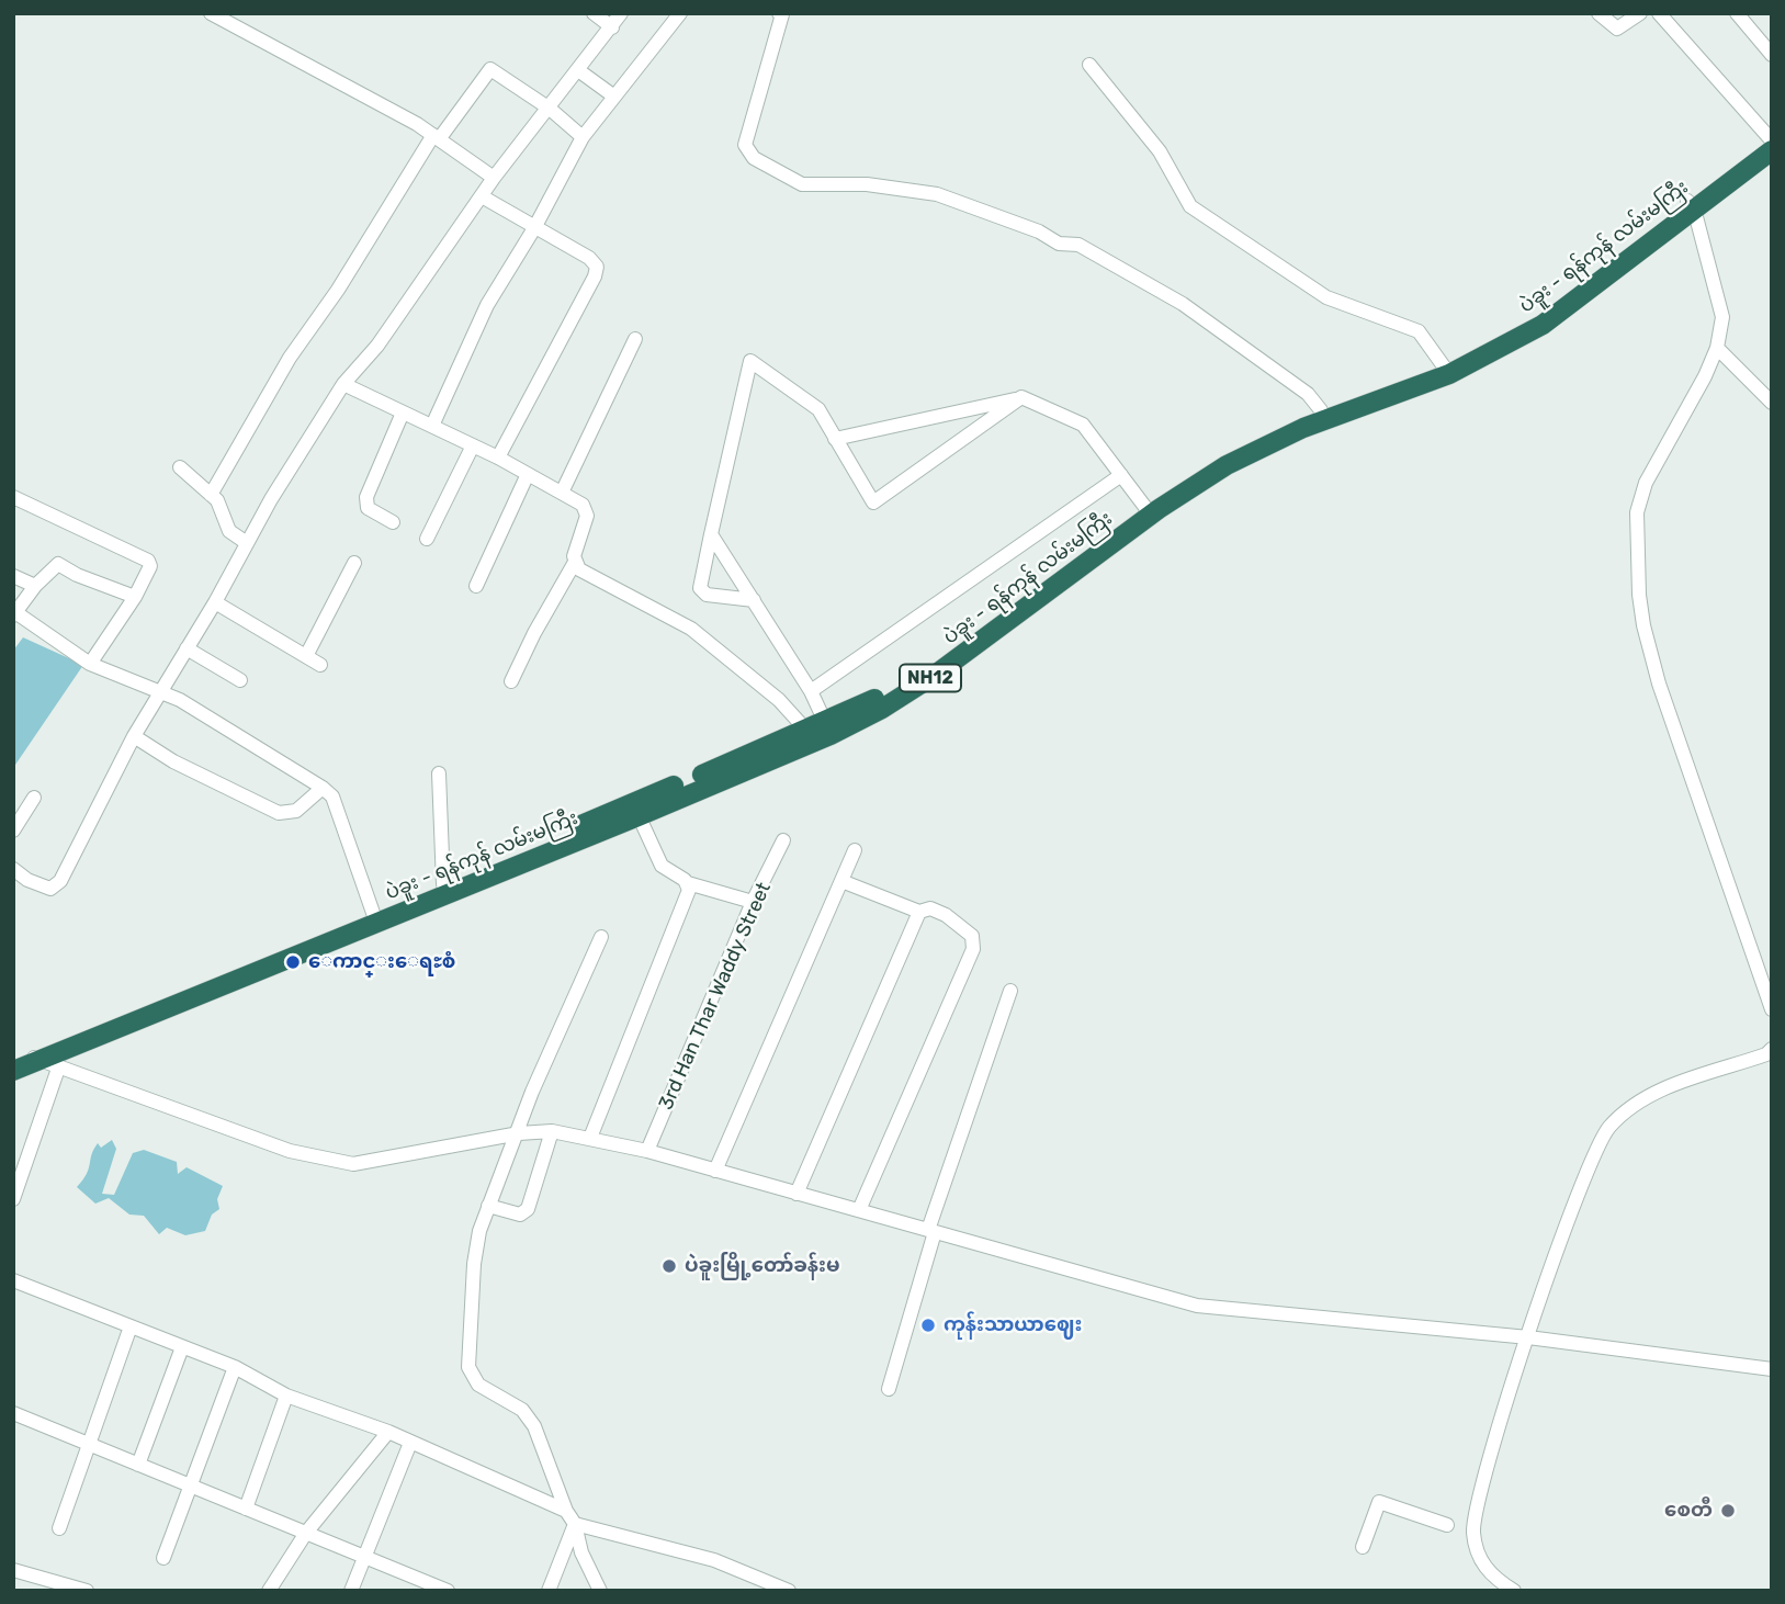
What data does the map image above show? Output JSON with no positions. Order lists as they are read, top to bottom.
{
  "streets": {
    "highway": ["ပဲခူး - ရန်ကုန် လမ်းမကြီး", "NH12"],
    "street": ["3rd Han Thar Waddy Street"]
  },
  "places": [
    "ေကာင္းေရႊစံ",
    "ပဲခူးမြို့တော်ခန်းမ",
    "ကုန်းသာယာဈေး",
    "စေတီ"
  ]
}
